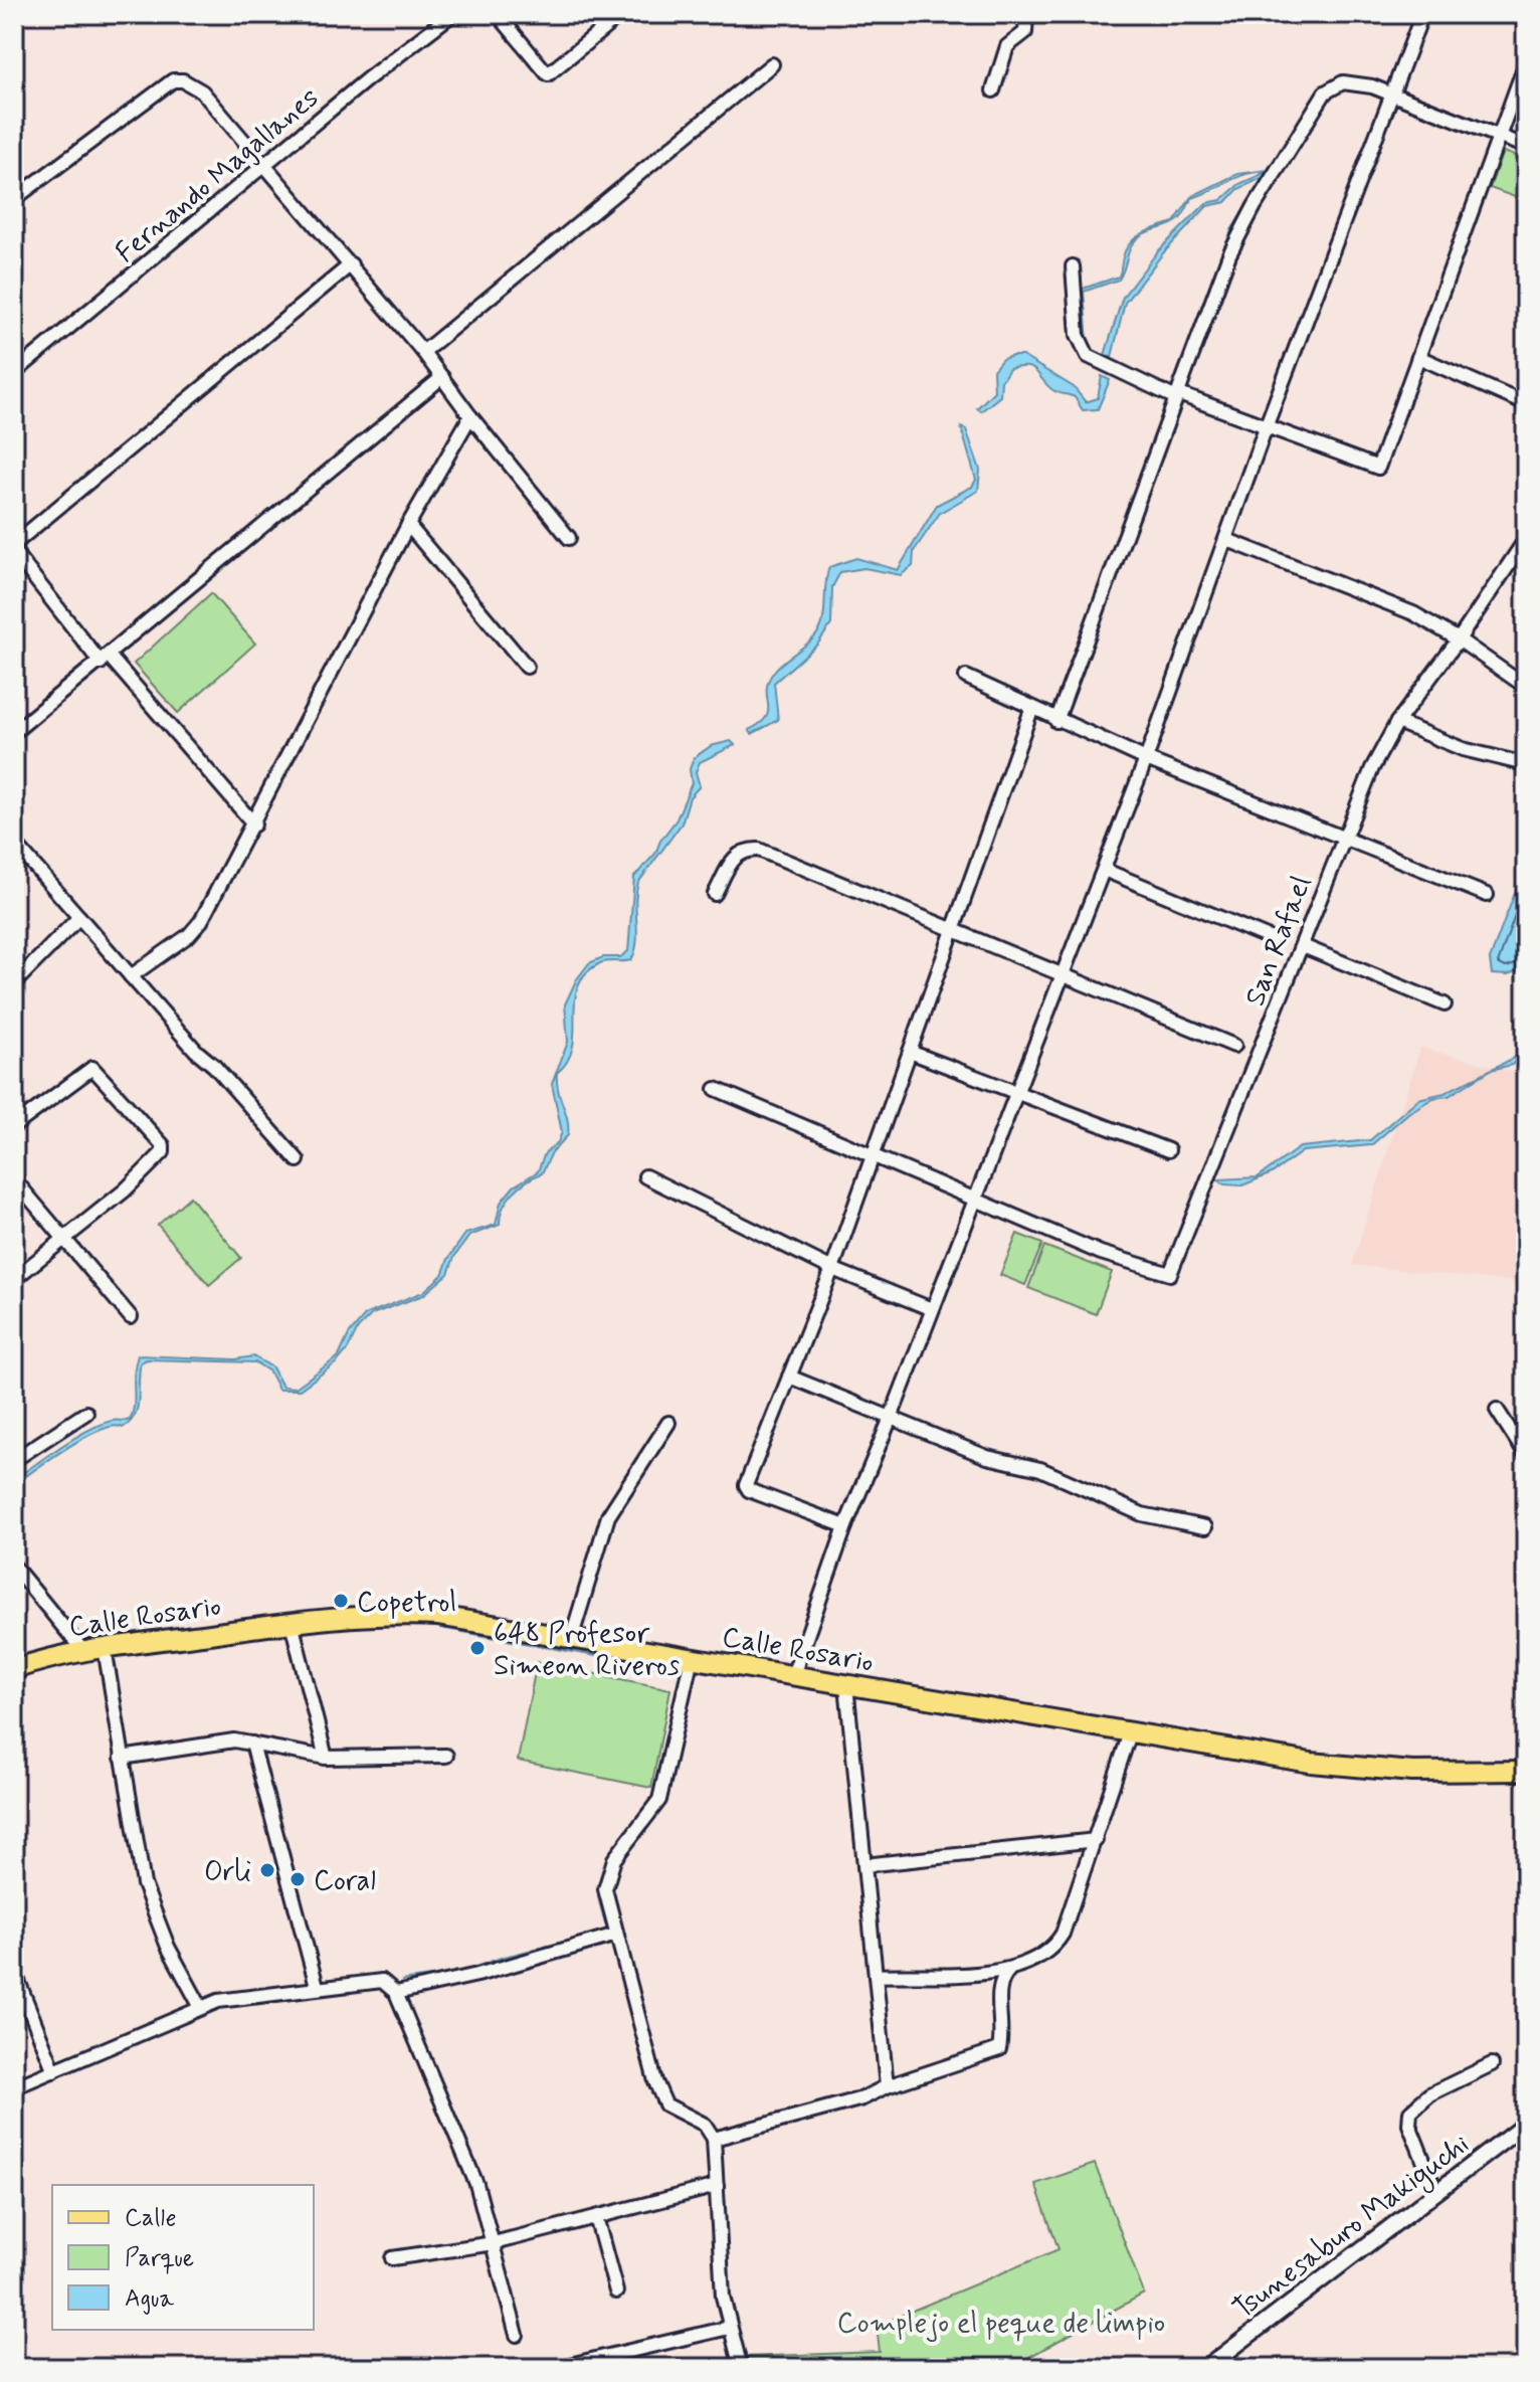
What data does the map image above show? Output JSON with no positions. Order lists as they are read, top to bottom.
{
  "streets": {
    "main road": ["Calle Rosario"],
    "street": ["Fernando Magallanes", "San Rafael", "Tsunesaburo Makiguchi"]
  },
  "parks": ["Complejo el peque de limpio"],
  "places": [
    "Copetrol",
    "648 Profesor Simeon Riveros",
    "Orli",
    "Coral"
  ],
  "legend": ["Calle", "Parque", "Agua"]
}
